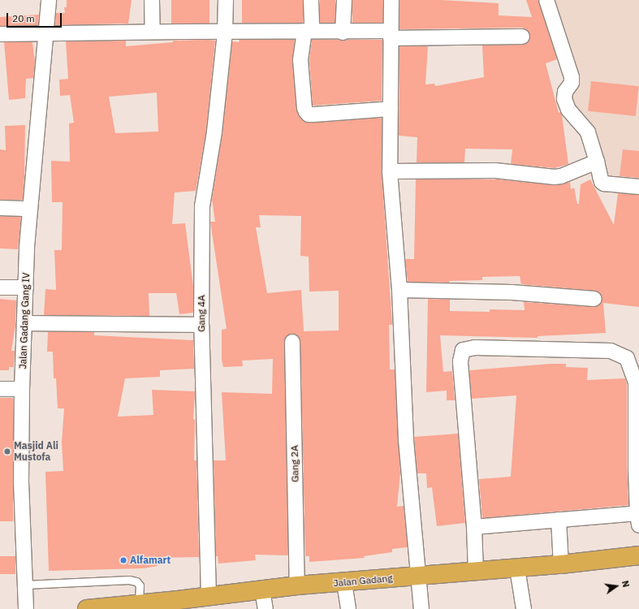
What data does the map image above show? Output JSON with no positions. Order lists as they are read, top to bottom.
{
  "streets": {
    "highway": ["Jalan Gadang"],
    "street": ["Gang 4A", "Jalan Gadang Gang IV", "Gang 2A"]
  },
  "crossings": [
    ["Gang 4A", "Jalan Gadang"],
    ["Gang 2A", "Jalan Gadang"]
  ],
  "places": ["Masjid Ali Mustofa", "Alfamart"],
  "scale_bar": "20 m",
  "north": "right"
}
